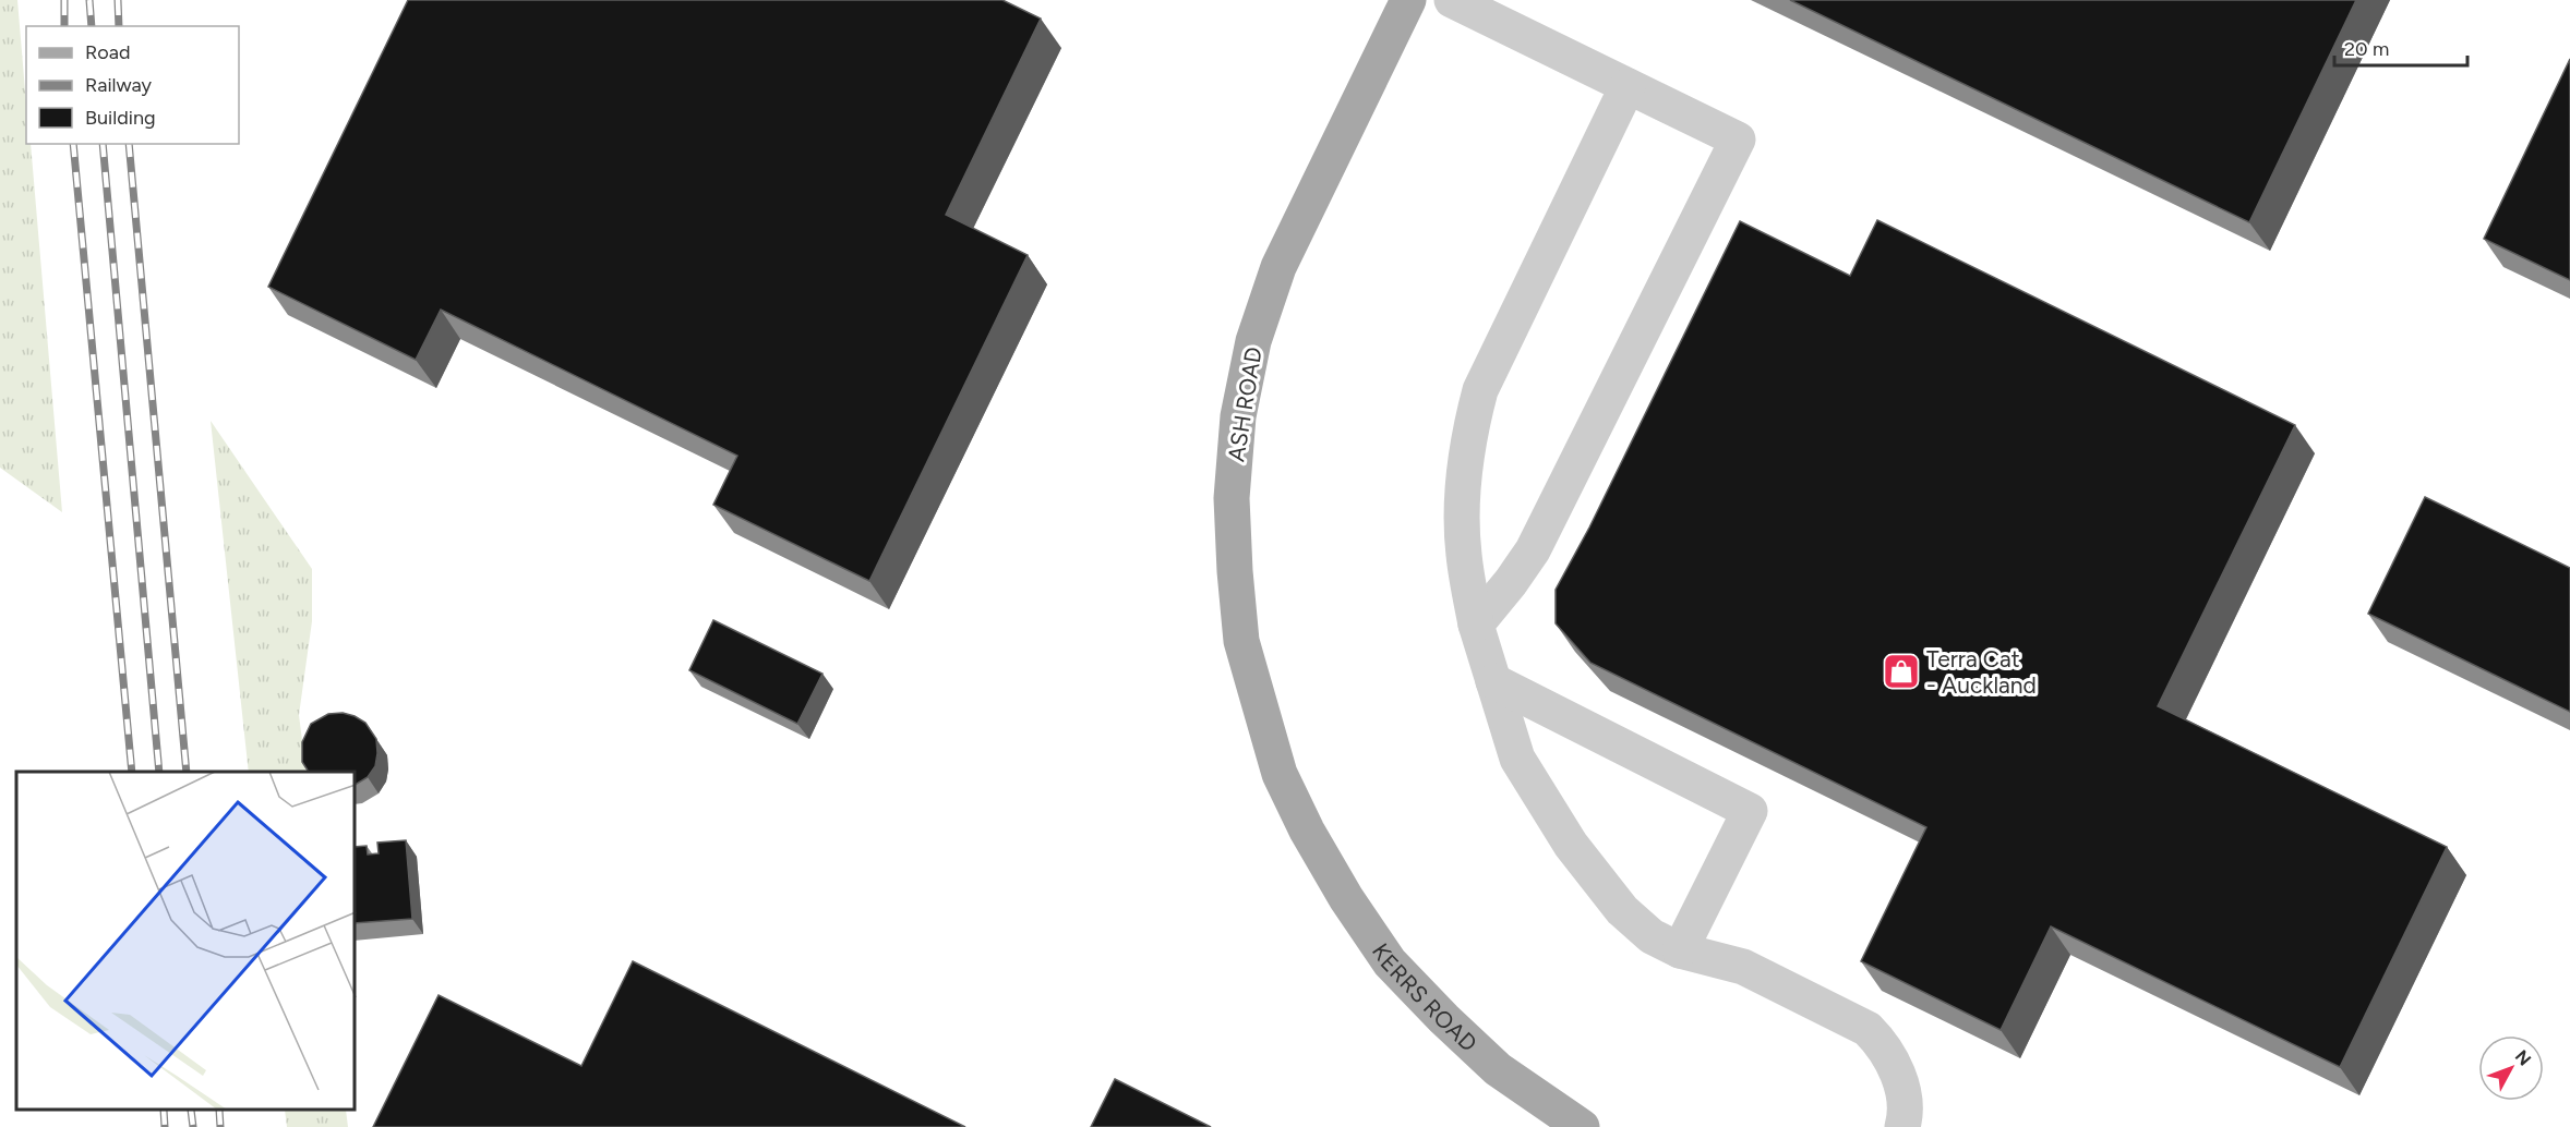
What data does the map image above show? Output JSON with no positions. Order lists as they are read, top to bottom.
{
  "streets": {
    "main road": ["ASH ROAD", "KERRS ROAD"]
  },
  "crossings": [
    ["ASH ROAD", "KERRS ROAD"]
  ],
  "places": {
    "shop": ["Terra Cat - Auckland"]
  },
  "legend": ["Road", "Railway", "Building"],
  "scale_bar": "20 m",
  "north": "top right"
}
